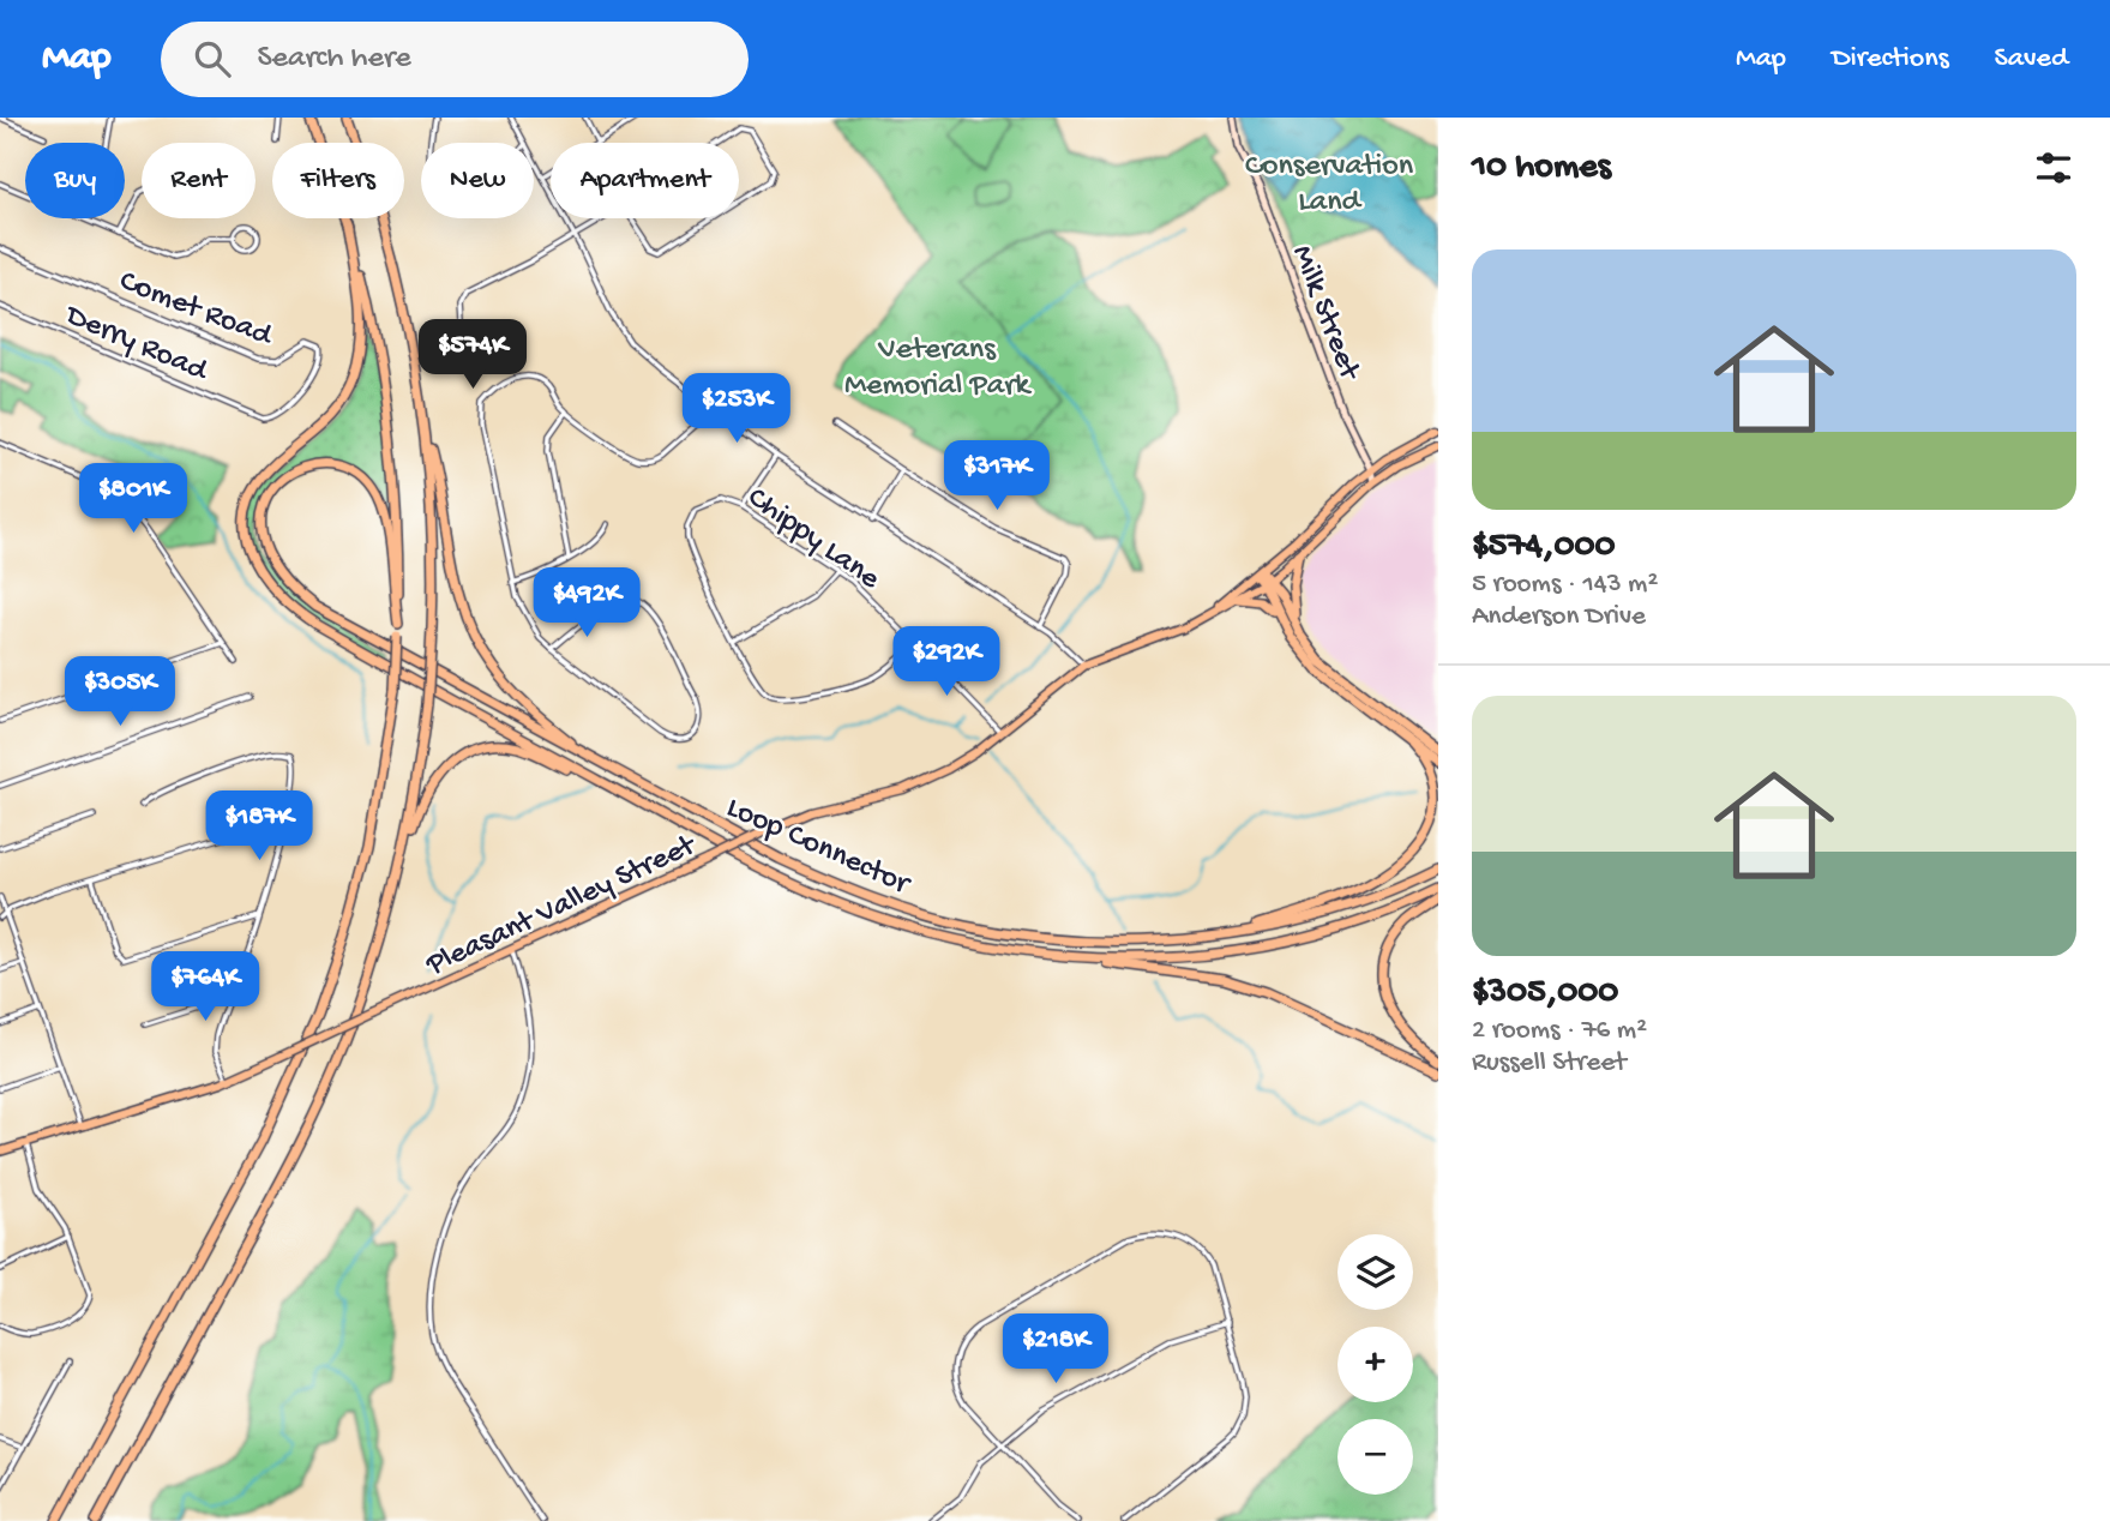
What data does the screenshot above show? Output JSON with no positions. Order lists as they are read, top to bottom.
{
  "streets": {
    "highway": ["Loop Connector"],
    "main road": ["Pleasant Valley Street"],
    "street": [
      "Comet Road",
      "Milk Street",
      "Derry Road",
      "Chippy Lane"
    ]
  },
  "crossings": [
    ["Comet Road", "Derry Road"],
    ["Milk Street", "Pleasant Valley Street"],
    ["Chippy Lane", "Pleasant Valley Street"]
  ],
  "parks": ["Conservation Land", "Veterans Memorial Park"],
  "page": {
    "header": "Map",
    "search": "Search here",
    "nav": ["Map", "Directions", "Saved"],
    "heading": "10 homes",
    "chip": [
      "Buy",
      "Rent",
      "Filters",
      "New",
      "Apartment"
    ],
    "list": [
      {
        "name": "$574,000",
        "note": "5 rooms · 143 m² · Anderson Drive"
      },
      {
        "name": "$305,000",
        "note": "2 rooms · 76 m² · Russell Street"
      }
    ],
    "price": [
      "$574K",
      "$253K",
      "$317K",
      "$801K",
      "$492K",
      "$292K",
      "$305K",
      "$187K",
      "$764K",
      "$218K"
    ],
    "map_buttons": ["+", "−"]
  }
}
